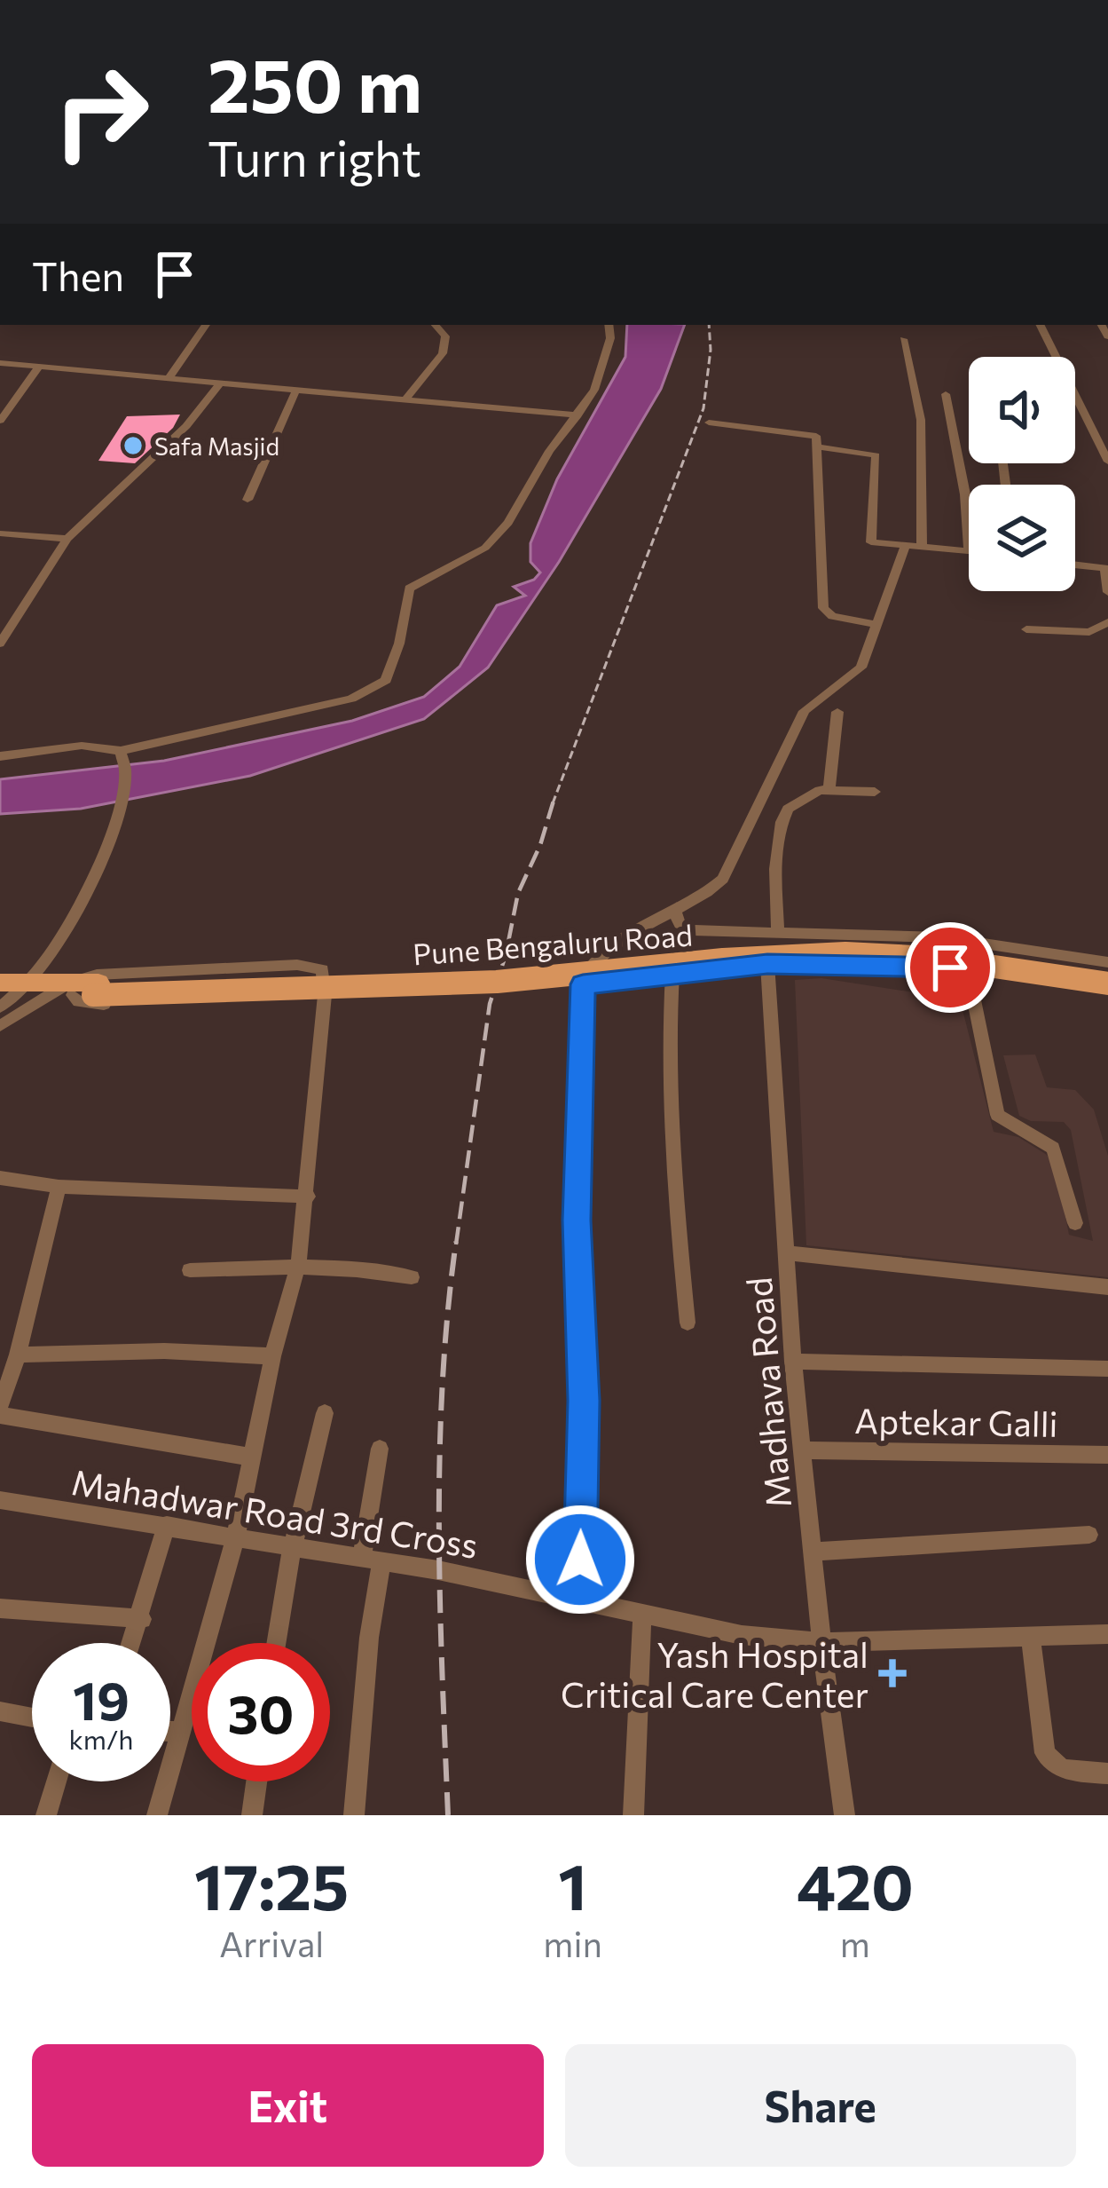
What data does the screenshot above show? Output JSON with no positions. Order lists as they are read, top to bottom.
{
  "streets": {
    "main road": ["Pune Bengaluru Road"],
    "street": ["Madhava Road", "Aptekar Galli", "Mahadwar Road 3rd Cross"]
  },
  "crossings": [
    ["Madhava Road", "Aptekar Galli"],
    ["Madhava Road", "Mahadwar Road 3rd Cross"]
  ],
  "places": {
    "other": ["Safa Masjid"],
    "health": ["Yash Hospital Critical Care Center"]
  },
  "page": {
    "turn": ["250 m", "Turn right"],
    "then": "Then",
    "speed": "19 km/h",
    "limit": "30",
    "eta": [
      "17:25",
      "Arrival",
      "1",
      "min",
      "420",
      "m"
    ],
    "buttons": ["Exit", "Share"]
  }
}
